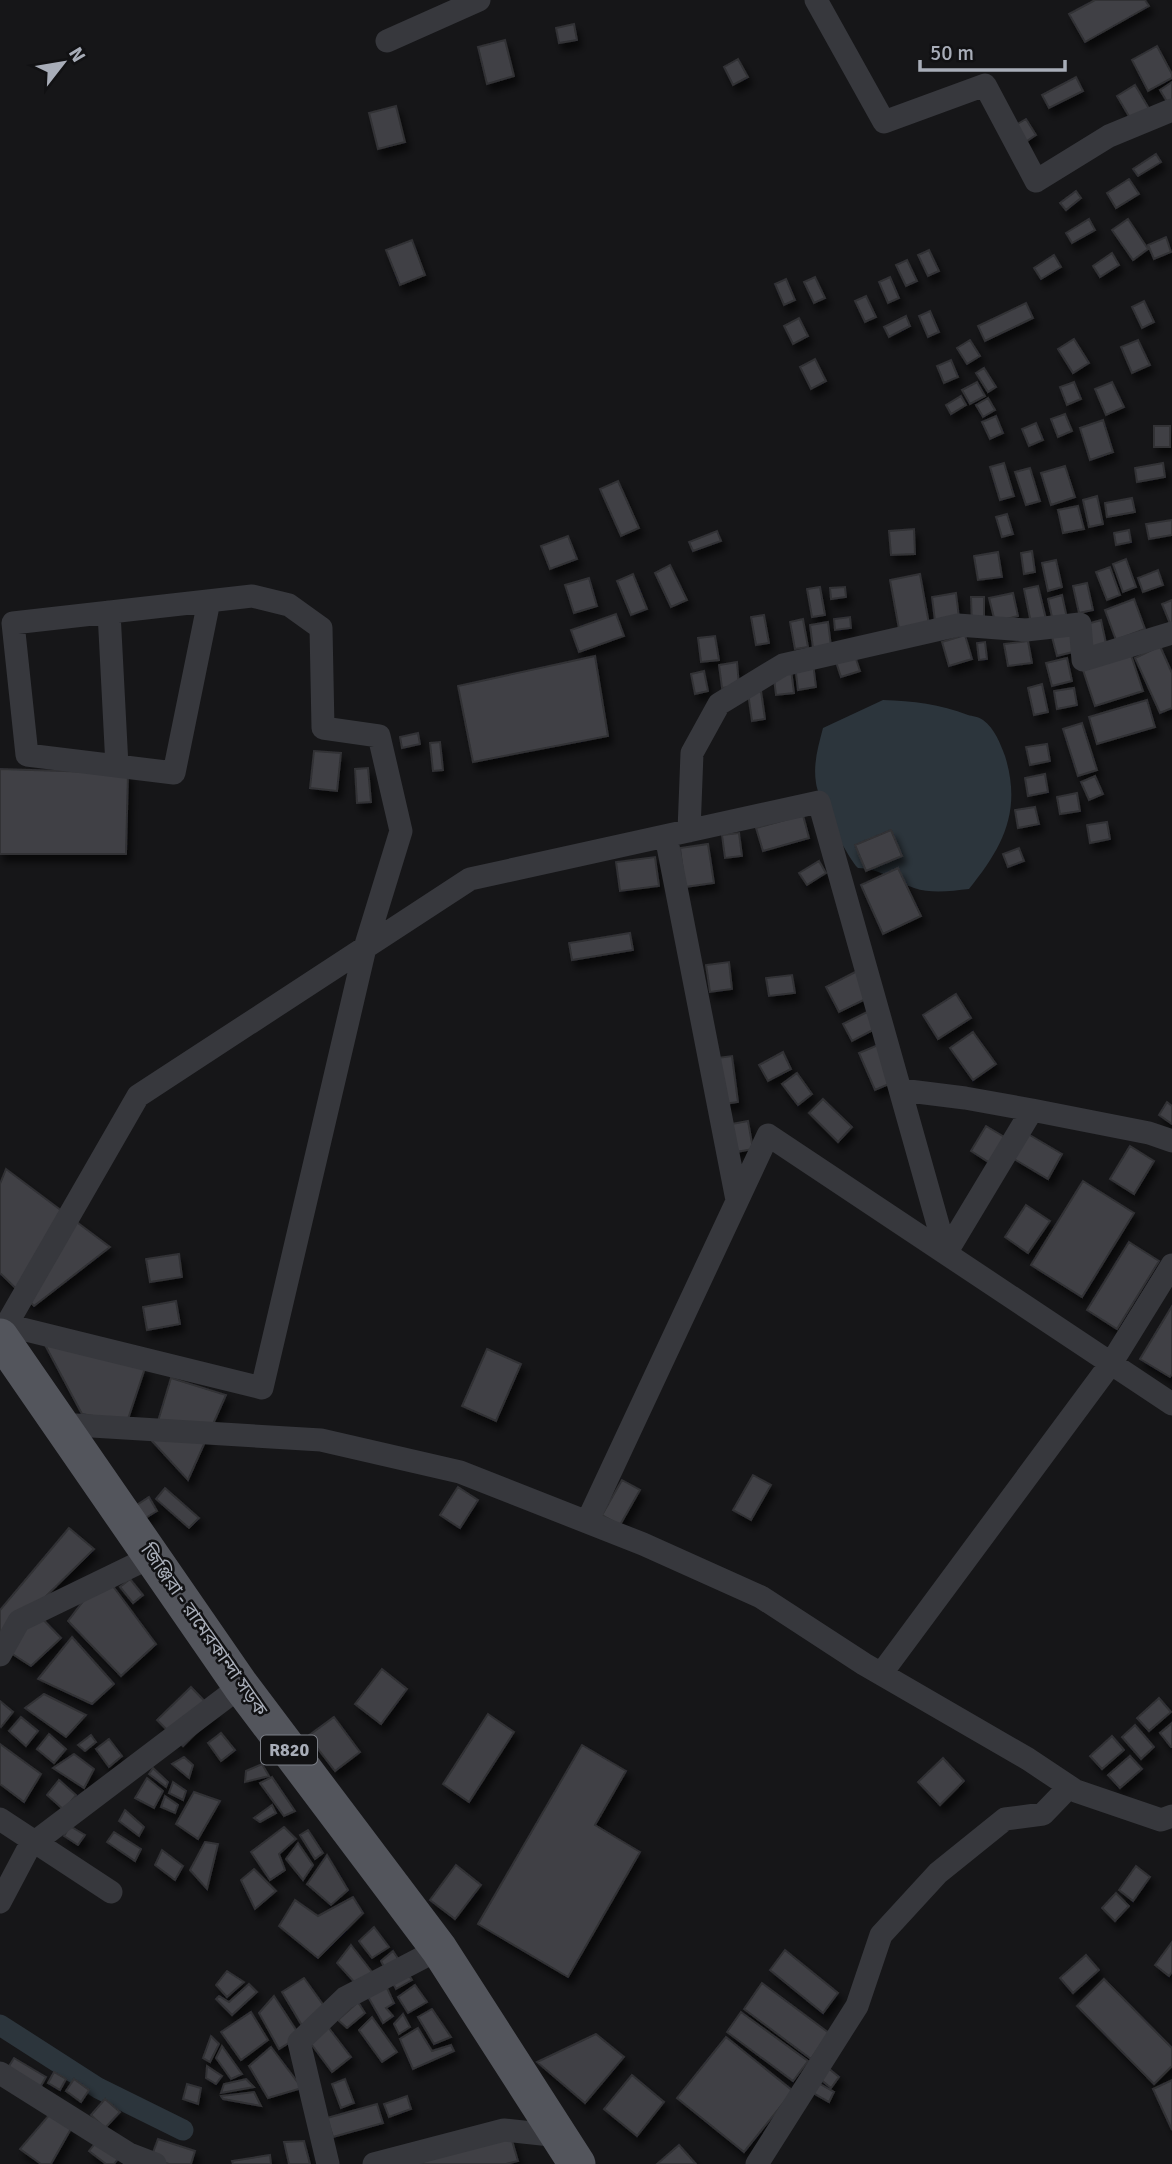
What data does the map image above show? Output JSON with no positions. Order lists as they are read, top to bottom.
{
  "streets": {
    "main road": ["জিঞ্জিরা - রামেরকান্দা সড়ক", "R820"]
  },
  "scale_bar": "50 m",
  "north": "top right"
}
